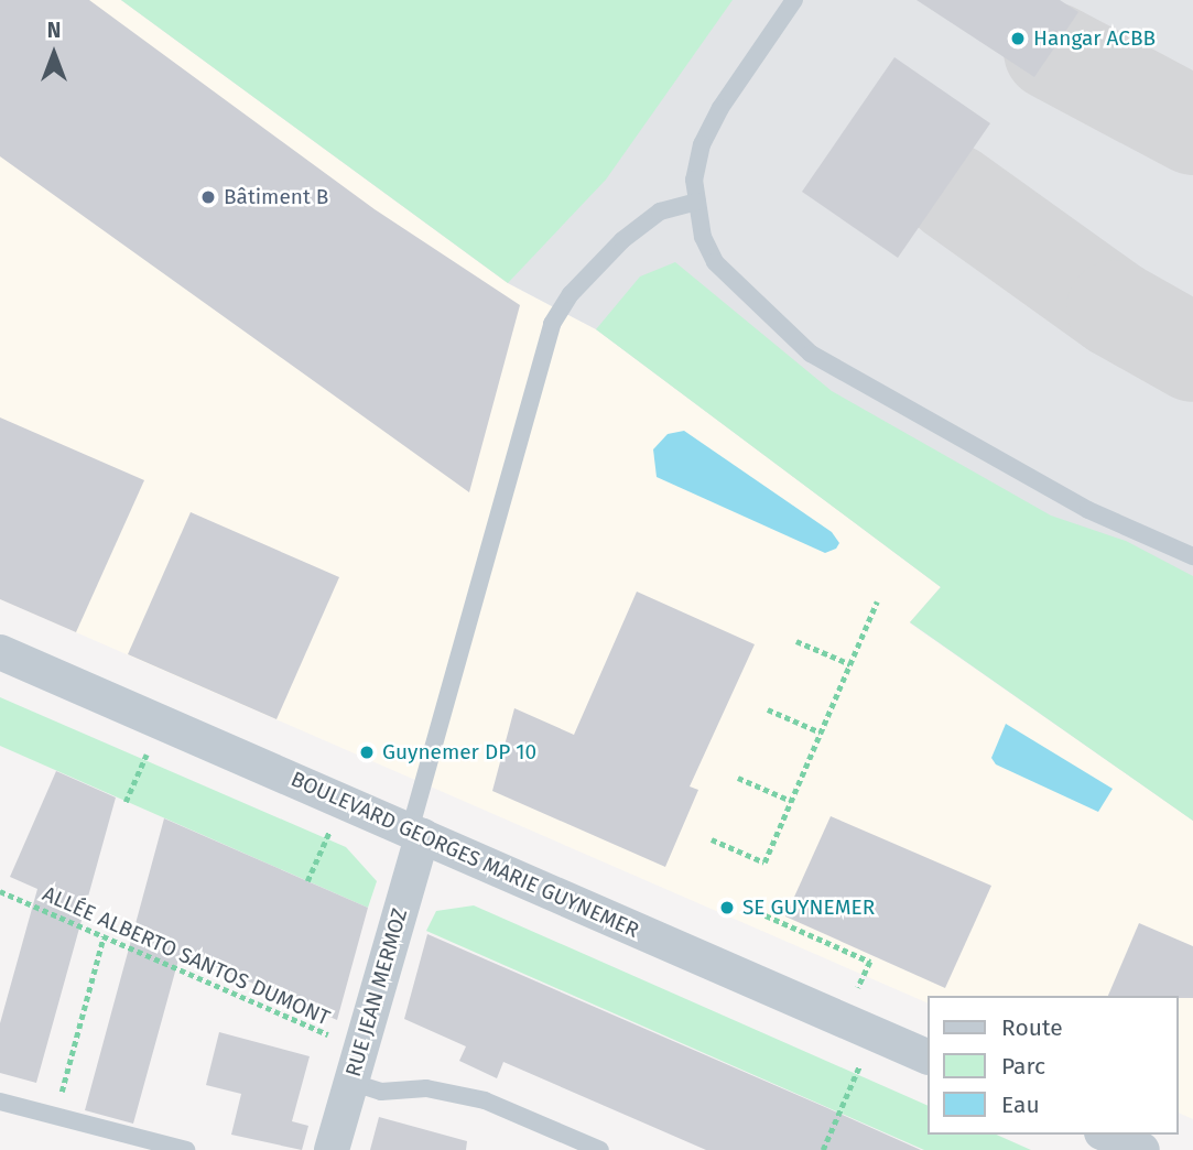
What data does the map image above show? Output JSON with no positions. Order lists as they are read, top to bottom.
{
  "streets": {
    "street": ["BOULEVARD GEORGES MARIE GUYNEMER", "RUE JEAN MERMOZ"],
    "path": ["ALLÉE ALBERTO SANTOS DUMONT"]
  },
  "crossings": [
    ["BOULEVARD GEORGES MARIE GUYNEMER", "RUE JEAN MERMOZ"],
    ["ALLÉE ALBERTO SANTOS DUMONT", "RUE JEAN MERMOZ"]
  ],
  "places": [
    "Hangar ACBB",
    "Bâtiment B",
    "Guynemer DP 10",
    "SE GUYNEMER"
  ],
  "legend": ["Route", "Parc", "Eau"],
  "north": "top"
}
